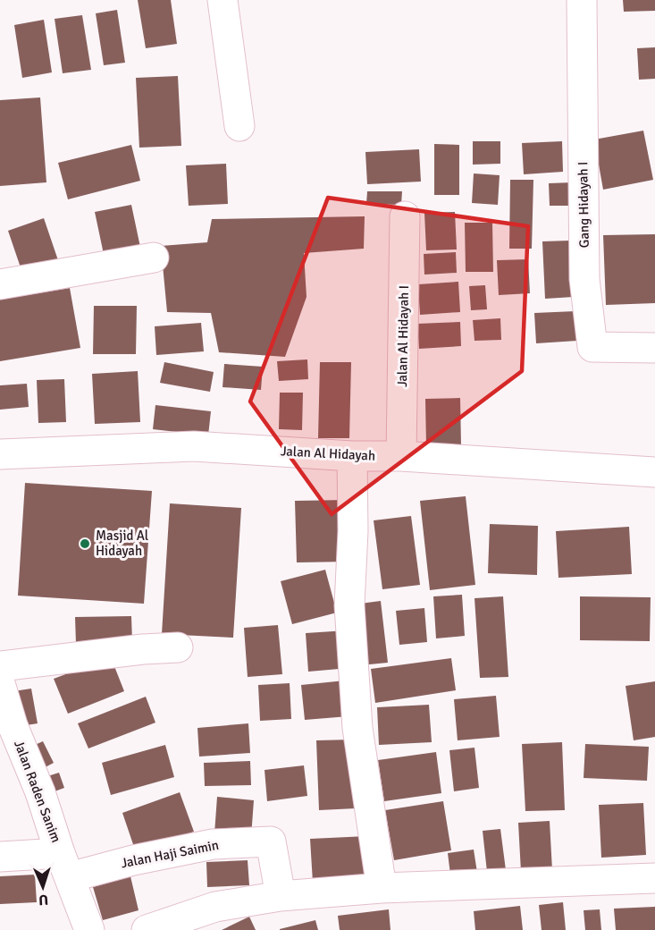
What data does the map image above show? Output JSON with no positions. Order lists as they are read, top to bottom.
{
  "streets": {
    "street": [
      "Gang Hidayah I",
      "Jalan Al Hidayah I",
      "Jalan Al Hidayah",
      "Jalan Raden Sanim",
      "Jalan Haji Saimin"
    ]
  },
  "crossings": [
    ["Jalan Al Hidayah I", "Jalan Al Hidayah"],
    ["Jalan Raden Sanim", "Jalan Haji Saimin"]
  ],
  "places": ["Masjid Al Hidayah"],
  "north": "bottom"
}
